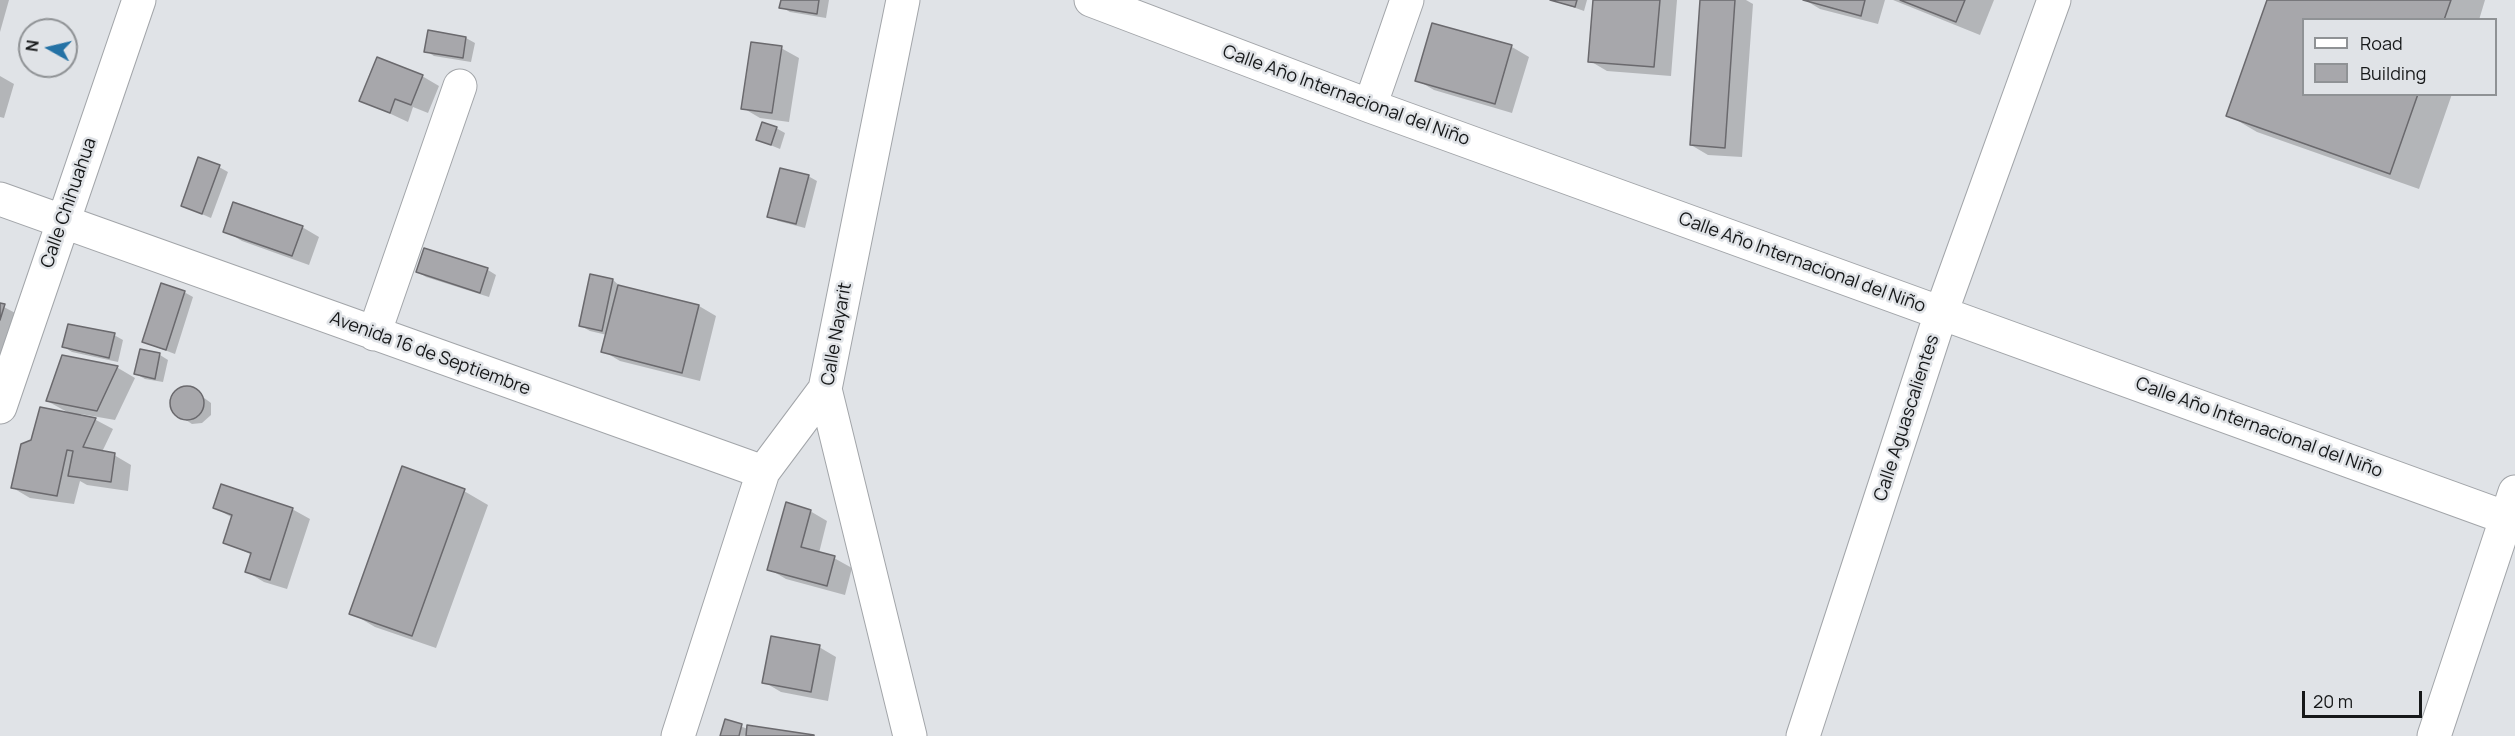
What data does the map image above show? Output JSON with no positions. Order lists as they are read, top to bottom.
{
  "streets": {
    "street": [
      "Calle Año Internacional del Niño",
      "Calle Chihuahua",
      "Calle Nayarit",
      "Avenida 16 de Septiembre",
      "Calle Aguascalientes"
    ]
  },
  "crossings": [
    ["Calle Año Internacional del Niño", "Calle Aguascalientes"],
    ["Calle Chihuahua", "Avenida 16 de Septiembre"]
  ],
  "legend": ["Road", "Building"],
  "scale_bar": "20 m",
  "north": "left"
}
